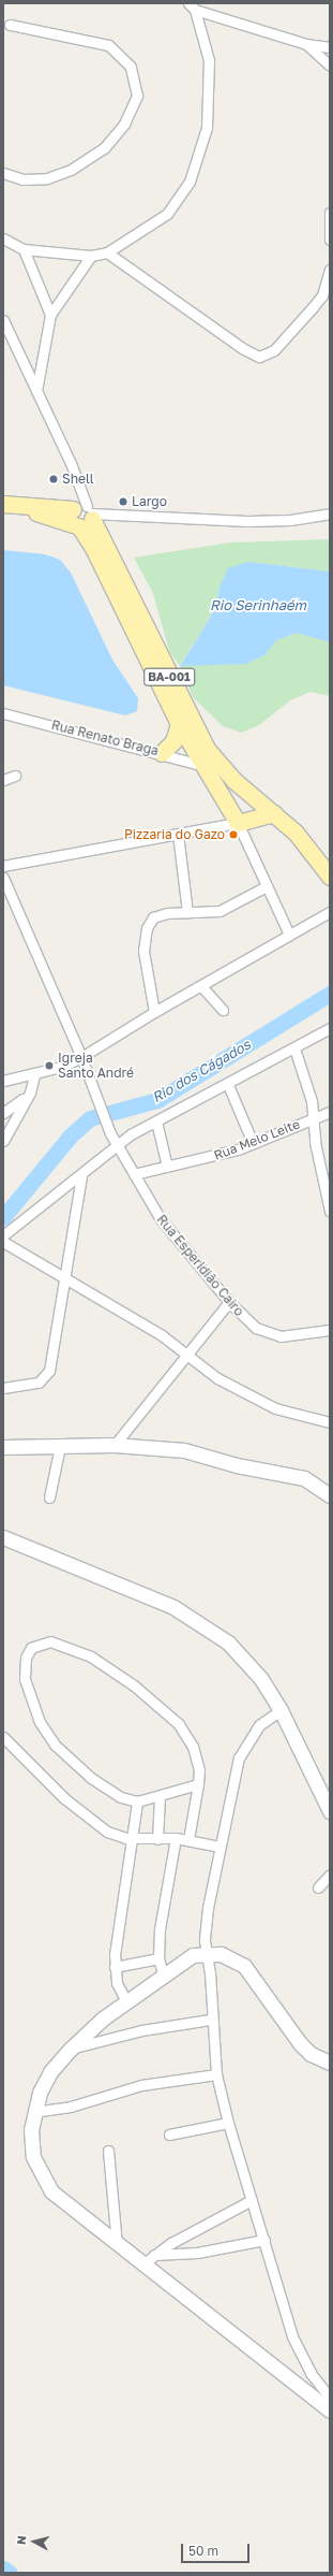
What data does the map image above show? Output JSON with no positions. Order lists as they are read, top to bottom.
{
  "streets": {
    "main road": ["BA-001"],
    "street": ["Rua Renato Braga", "Rua Melo Leite", "Rua Esperidião Cairo"]
  },
  "crossings": [
    ["BA-001", "Rua Renato Braga"],
    ["Rua Melo Leite", "Rua Esperidião Cairo"]
  ],
  "water": ["Rio Serinhaém", "Rio dos Cágados"],
  "places": [
    "Shell",
    "Largo",
    "Pizzaria do Gazo",
    "Igreja Santo André"
  ],
  "scale_bar": "50 m",
  "north": "left"
}
